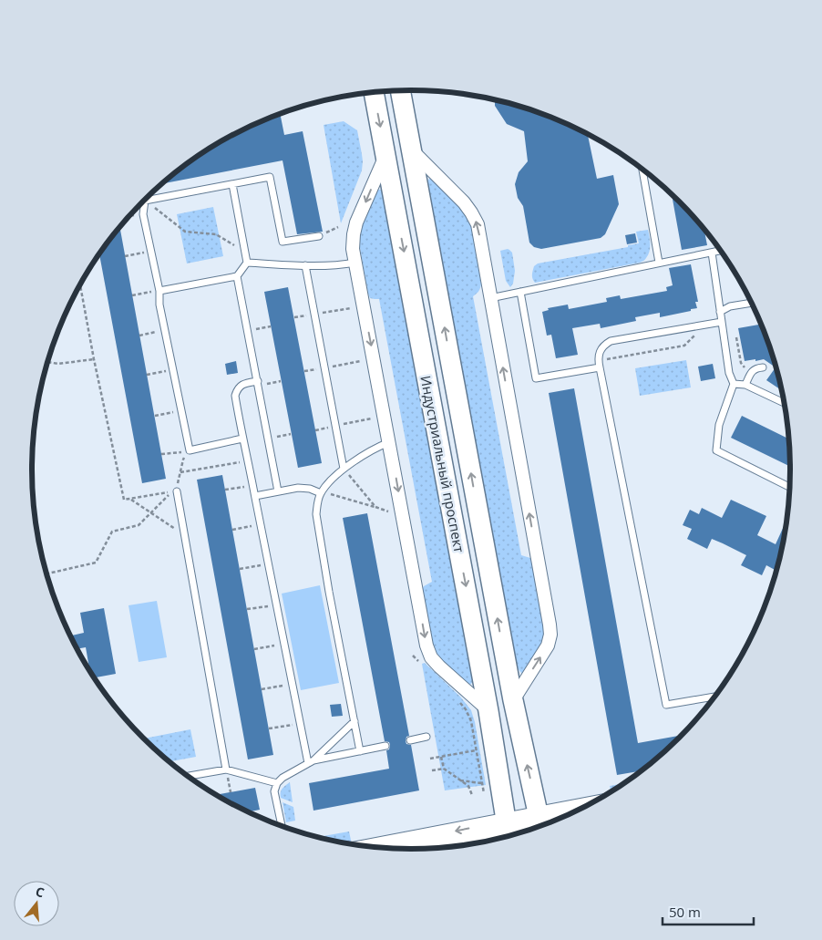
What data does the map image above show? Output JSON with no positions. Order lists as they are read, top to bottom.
{
  "streets": {
    "main road": ["Индустриальный проспект"]
  },
  "scale_bar": "50 m",
  "north": "top"
}
